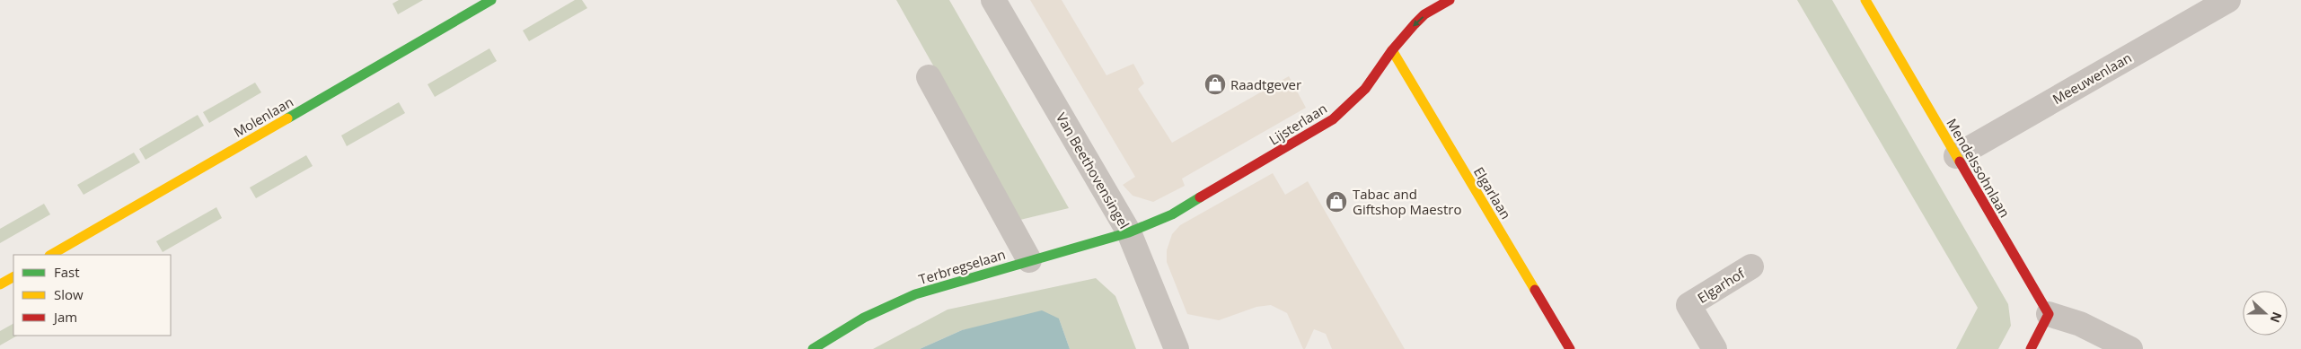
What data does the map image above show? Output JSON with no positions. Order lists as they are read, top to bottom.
{
  "streets": {
    "street": [
      "Meeuwenlaan",
      "Molenlaan",
      "Lijsterlaan",
      "Mendelssohnlaan",
      "Van Beethovensingel",
      "Elgarlaan",
      "Terbregselaan",
      "Elgarhof"
    ]
  },
  "crossings": [
    ["Meeuwenlaan", "Mendelssohnlaan"],
    ["Lijsterlaan", "Van Beethovensingel"],
    ["Lijsterlaan", "Elgarlaan"],
    ["Lijsterlaan", "Terbregselaan"],
    ["Van Beethovensingel", "Terbregselaan"]
  ],
  "places": {
    "shop": ["Raadtgever", "Tabac and Giftshop Maestro"]
  },
  "legend": ["Fast", "Slow", "Jam"],
  "north": "right"
}
